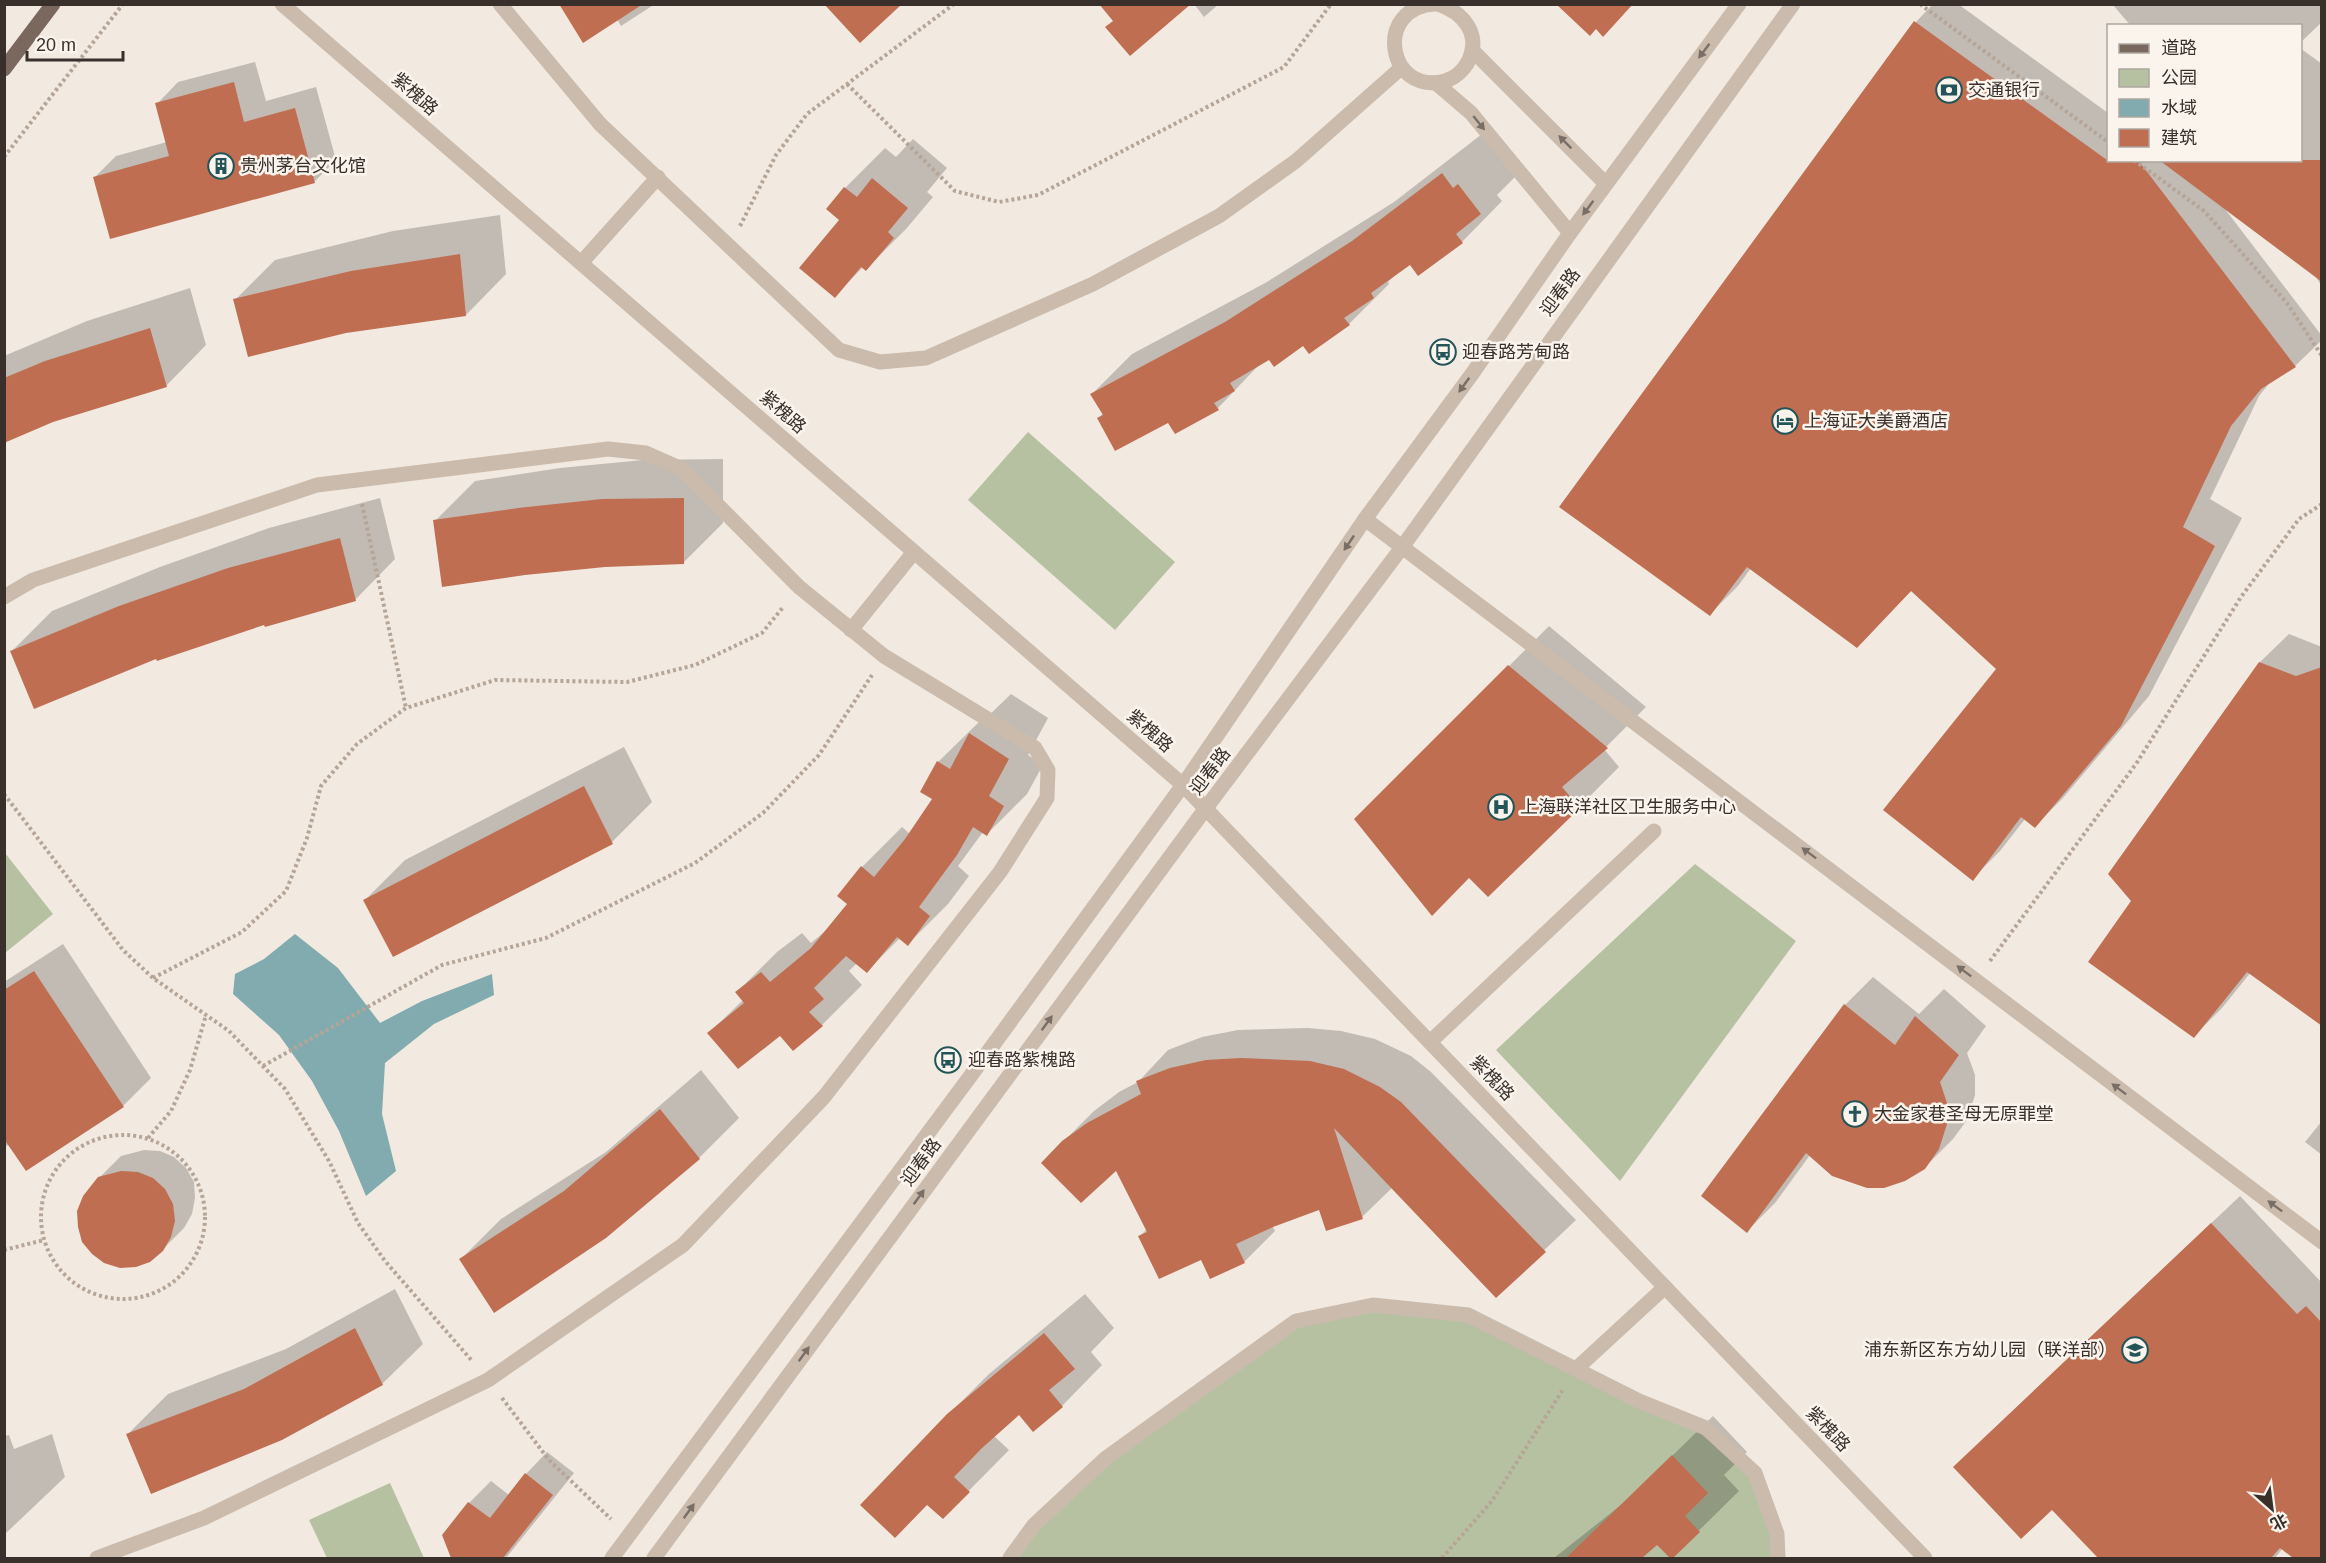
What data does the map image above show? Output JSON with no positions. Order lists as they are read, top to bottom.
{
  "streets": {
    "street": ["紫槐路", "迎春路"]
  },
  "crossings": [
    ["紫槐路", "迎春路"]
  ],
  "places": {
    "bank": ["交通银行"],
    "building": ["贵州茅台文化馆"],
    "bus stop": ["迎春路芳甸路", "迎春路紫槐路"],
    "hotel": ["上海证大美爵酒店"],
    "hospital": ["上海联洋社区卫生服务中心"],
    "church": ["大金家巷圣母无原罪堂"],
    "school or university": ["浦东新区东方幼儿园（联洋部）"]
  },
  "legend": [
    "道路",
    "公园",
    "水域",
    "建筑"
  ],
  "scale_bar": "20 m",
  "north": "bottom right"
}
